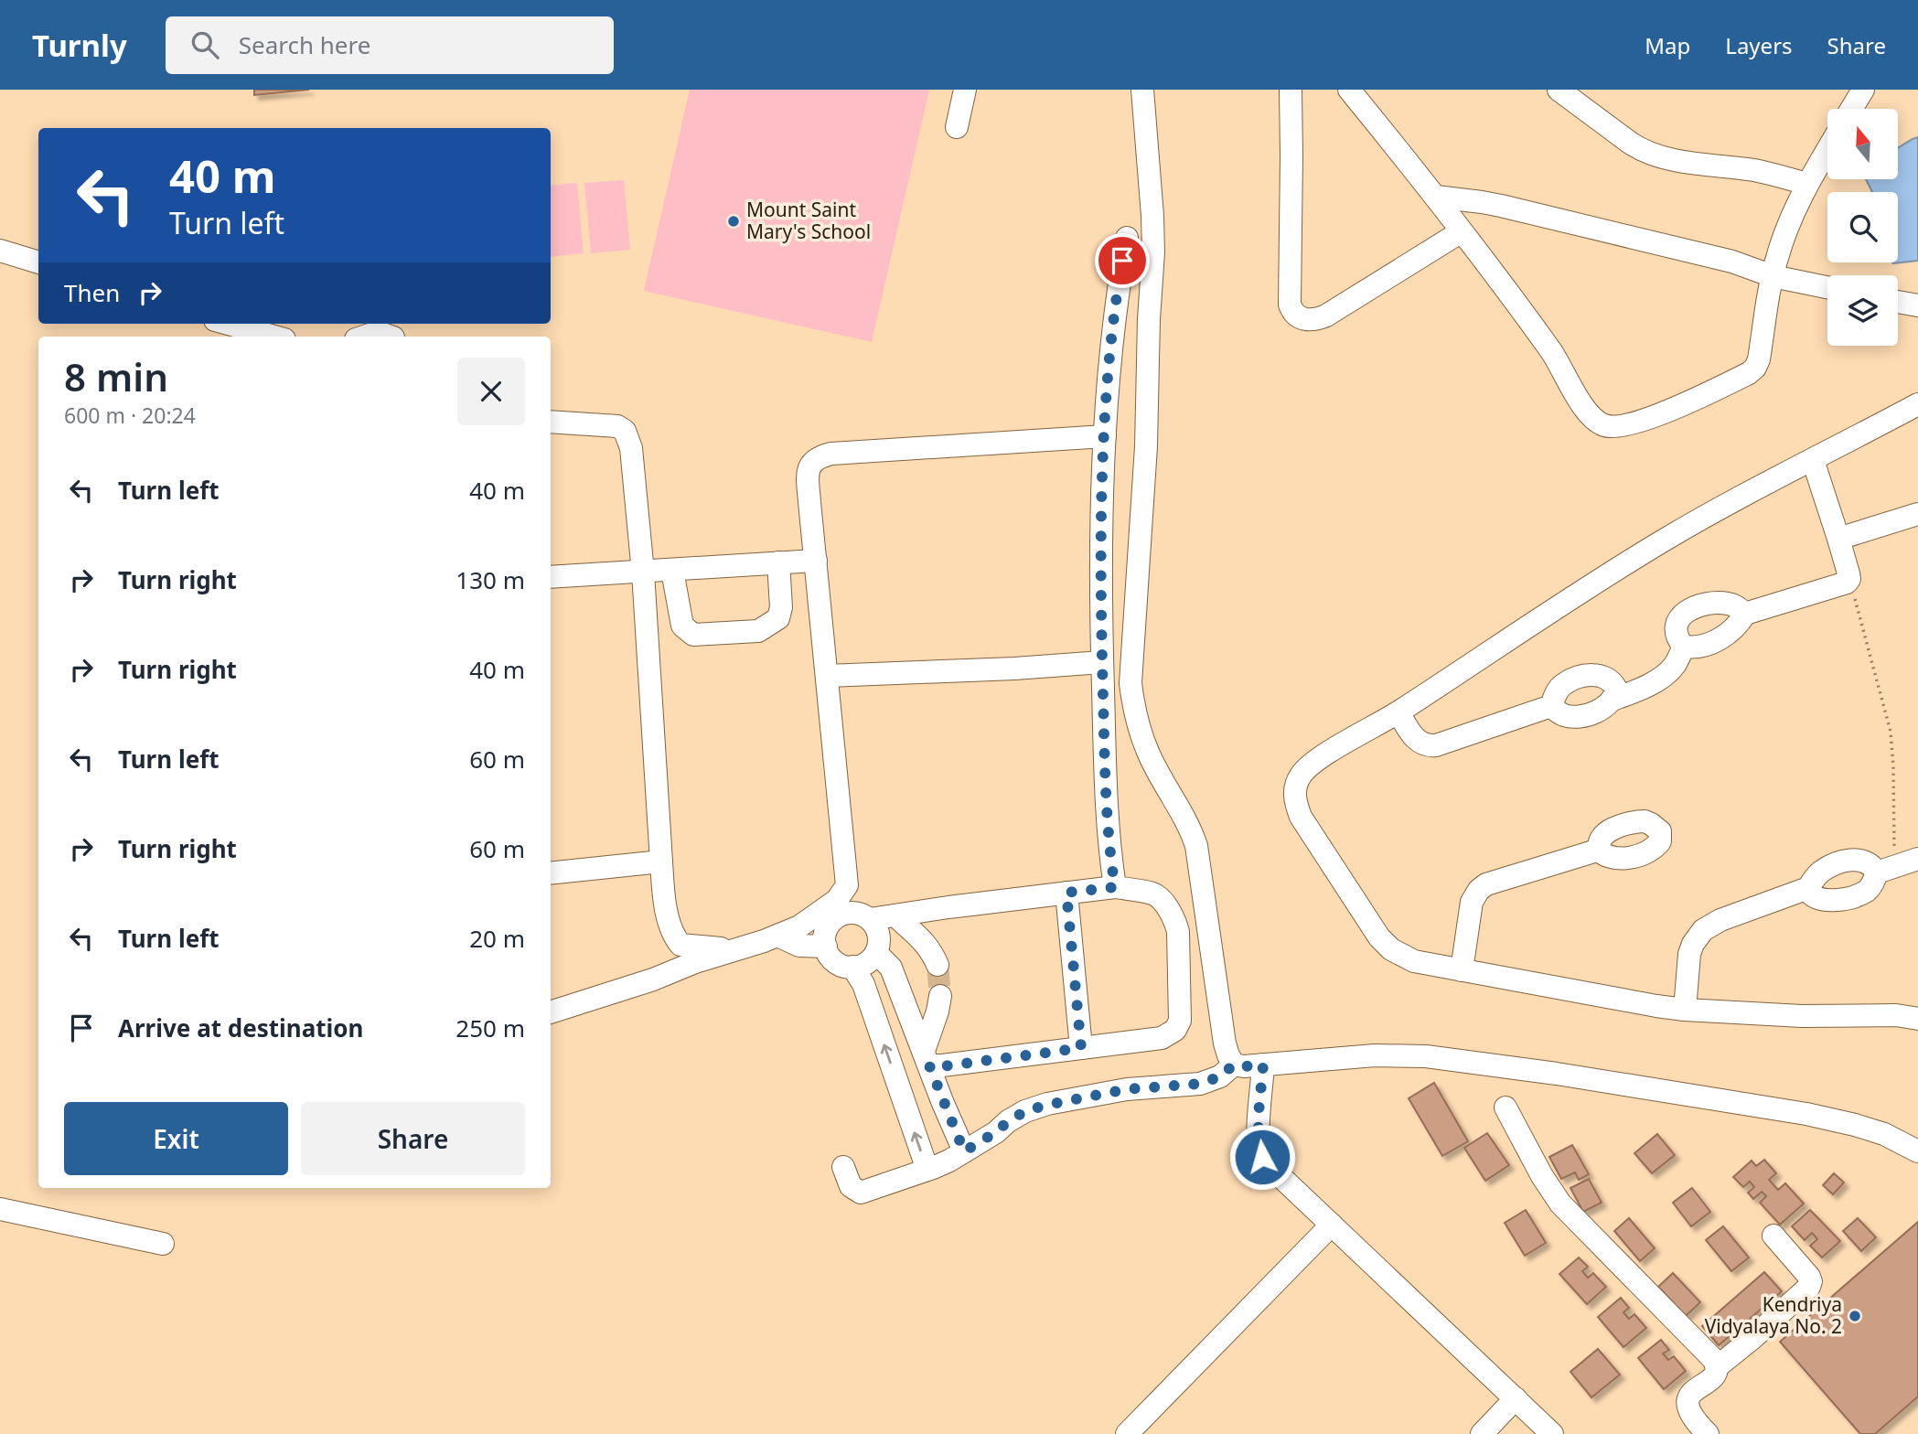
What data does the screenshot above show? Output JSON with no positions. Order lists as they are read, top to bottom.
{
  "places": ["Mount Saint Mary's School", "Kendriya Vidyalaya No. 2"],
  "north": "top",
  "page": {
    "header": "Turnly",
    "search": "Search here",
    "nav": ["Map", "Layers", "Share"],
    "turn": ["40 m", "Turn left"],
    "then": "Then",
    "heading": ["8 min", "600 m · 20:24"],
    "list": [
      {
        "name": "Turn left",
        "value": "40 m"
      },
      {
        "name": "Turn right",
        "value": "130 m"
      },
      {
        "name": "Turn right",
        "value": "40 m"
      },
      {
        "name": "Turn left",
        "value": "60 m"
      },
      {
        "name": "Turn right",
        "value": "60 m"
      },
      {
        "name": "Turn left",
        "value": "20 m"
      },
      {
        "name": "Arrive at destination",
        "value": "250 m"
      }
    ],
    "buttons": ["Exit", "Share"]
  }
}
